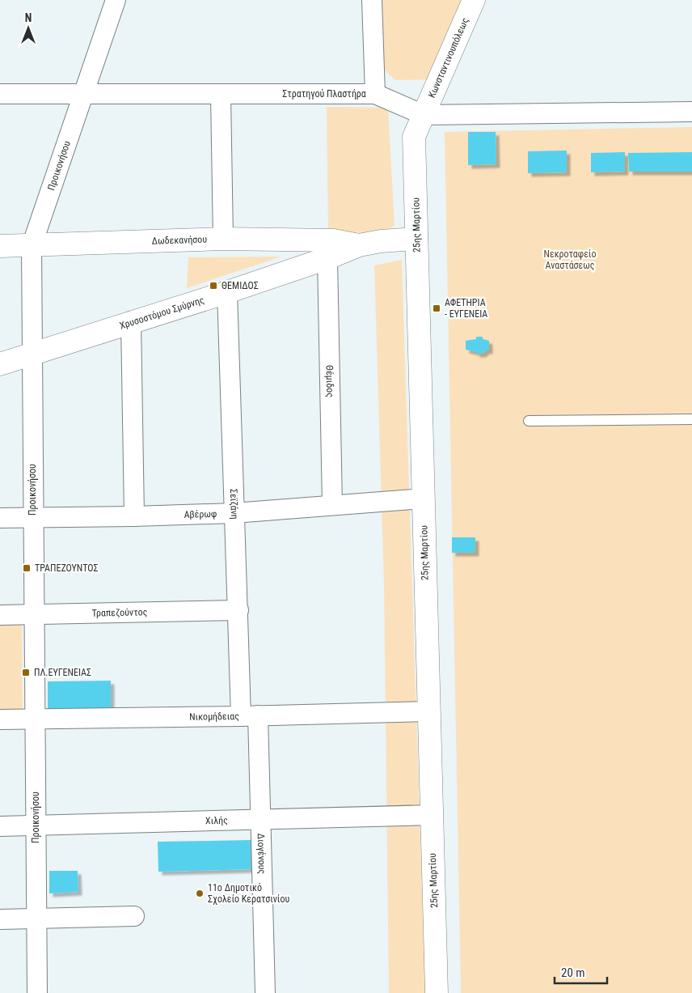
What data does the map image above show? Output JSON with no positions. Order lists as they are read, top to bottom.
{
  "streets": {
    "street": [
      "Κωνσταντινουπόλεως",
      "Στρατηγού Πλαστήρα",
      "Προικονήσου",
      "25ης Μαρτίου",
      "Δωδεκανήσου",
      "Χρυσοστόμου Σμύρνης",
      "Θέμιδος",
      "Σεϊζάνη",
      "Αβέρωφ",
      "Τραπεζούντος",
      "Νικομήδειας",
      "Χιλής",
      "Διογένους"
    ]
  },
  "crossings": [
    ["Κωνσταντινουπόλεως", "Στρατηγού Πλαστήρα"],
    ["Κωνσταντινουπόλεως", "25ης Μαρτίου"],
    ["Στρατηγού Πλαστήρα", "Προικονήσου"],
    ["Στρατηγού Πλαστήρα", "25ης Μαρτίου"],
    ["Προικονήσου", "Δωδεκανήσου"],
    ["Προικονήσου", "Χρυσοστόμου Σμύρνης"],
    ["Προικονήσου", "Αβέρωφ"],
    ["Προικονήσου", "Τραπεζούντος"],
    ["Προικονήσου", "Νικομήδειας"],
    ["Προικονήσου", "Χιλής"],
    ["25ης Μαρτίου", "Χρυσοστόμου Σμύρνης"],
    ["25ης Μαρτίου", "Αβέρωφ"],
    ["25ης Μαρτίου", "Νικομήδειας"],
    ["25ης Μαρτίου", "Χιλής"],
    ["Δωδεκανήσου", "Χρυσοστόμου Σμύρνης"],
    ["Χρυσοστόμου Σμύρνης", "Θέμιδος"],
    ["Χρυσοστόμου Σμύρνης", "Σεϊζάνη"],
    ["Θέμιδος", "Αβέρωφ"],
    ["Σεϊζάνη", "Αβέρωφ"],
    ["Σεϊζάνη", "Τραπεζούντος"],
    ["Σεϊζάνη", "Νικομήδειας"],
    ["Σεϊζάνη", "Διογένους"],
    ["Νικομήδειας", "Διογένους"],
    ["Χιλής", "Διογένους"]
  ],
  "parks": ["Νεκροταφείο Αναστάσεως"],
  "places": {
    "transit": [
      "ΘΕΜΙΔΟΣ",
      "ΑΦΕΤΗΡΙΑ - ΕΥΓΕΝΕΙΑ",
      "ΤΡΑΠΕΖΟΥΝΤΟΣ",
      "ΠΛ.ΕΥΓΕΝΕΙΑΣ"
    ],
    "other": ["11o Δημοτικό Σχολείο Κερατσινίου"]
  },
  "scale_bar": "20 m",
  "north": "top"
}
